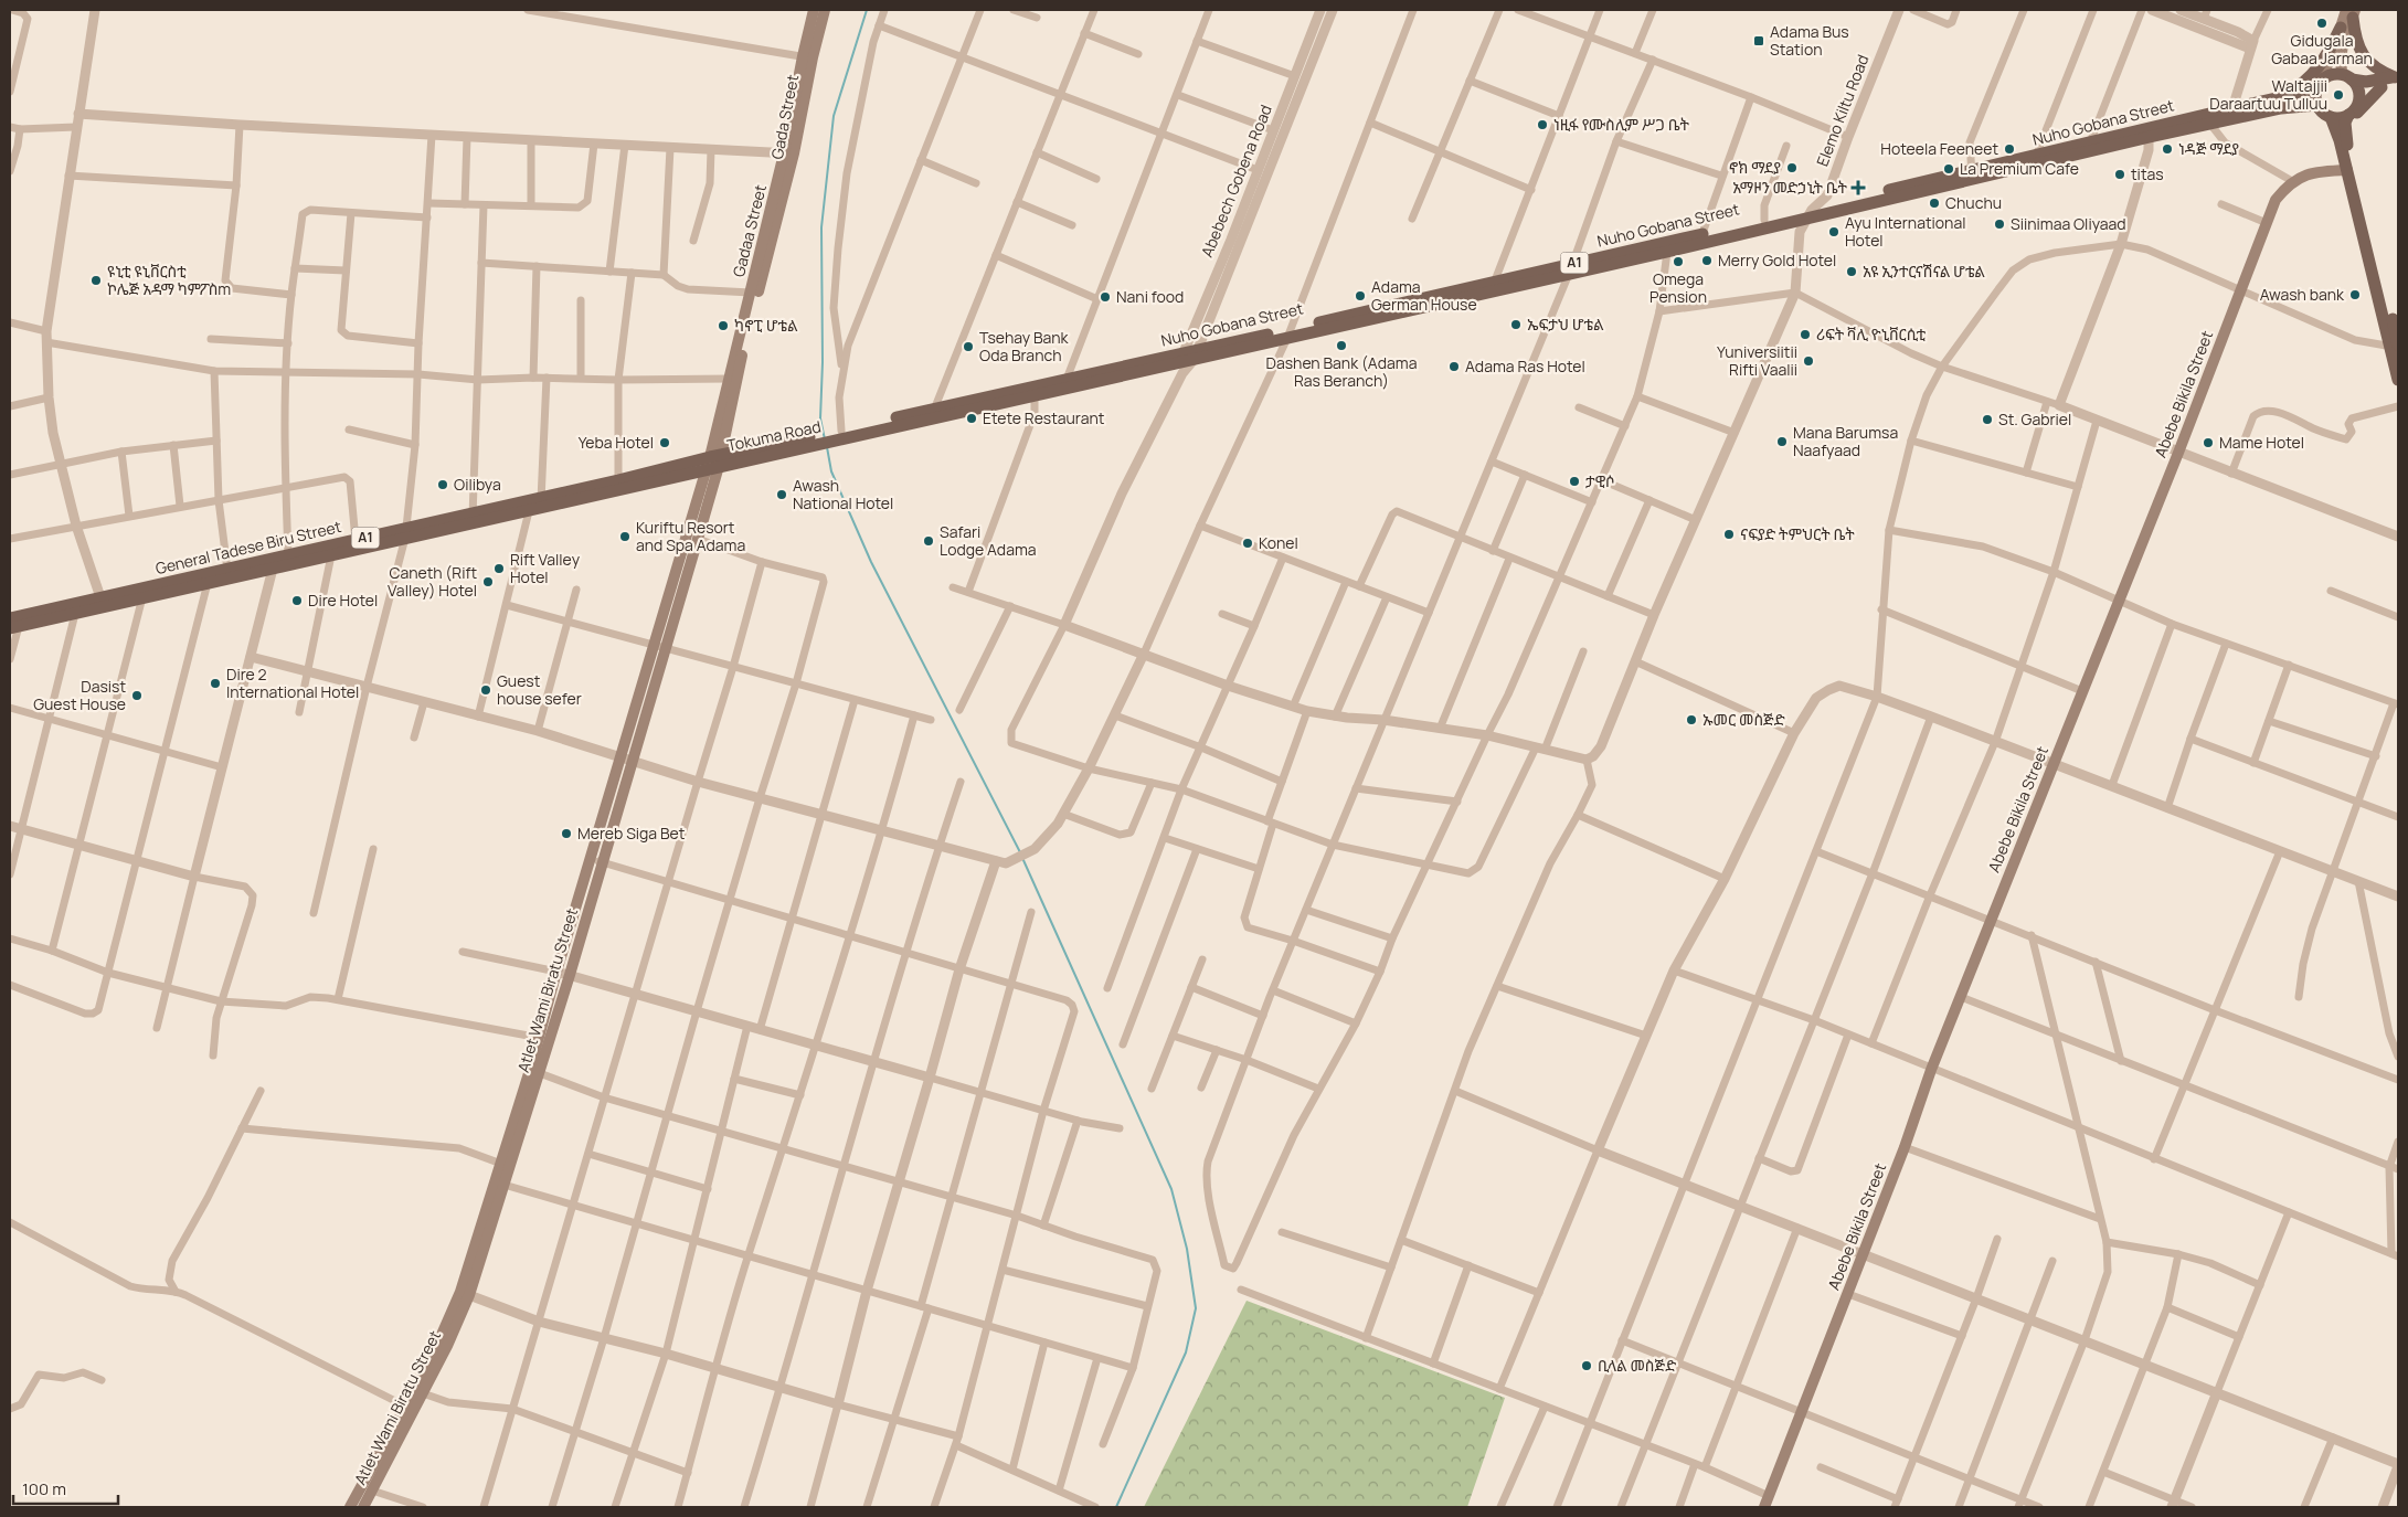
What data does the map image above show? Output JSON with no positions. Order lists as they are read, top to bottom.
{
  "streets": {
    "main road": [
      "Gada Street",
      "Nuho Gobana Street",
      "Gadaa Street",
      "A1",
      "Abebe Bikila Street",
      "Tokuma Road",
      "General Tadese Biru Street",
      "Atlet Wami Biratu Street"
    ],
    "street": ["Elemo Kiltu Road", "Abebech Gobena Road"]
  },
  "crossings": [
    ["Elemo Kiltu Road", "Nuho Gobana Street"],
    ["Gada Street", "Gadaa Street"],
    ["Gada Street", "Tokuma Road"],
    ["Gada Street", "General Tadese Biru Street"],
    ["Gada Street", "Atlet Wami Biratu Street"],
    ["Nuho Gobana Street", "Abebech Gobena Road"],
    ["Nuho Gobana Street", "Tokuma Road"],
    ["Gadaa Street", "Tokuma Road"],
    ["Gadaa Street", "General Tadese Biru Street"],
    ["Gadaa Street", "Atlet Wami Biratu Street"],
    ["Tokuma Road", "General Tadese Biru Street"],
    ["Tokuma Road", "Atlet Wami Biratu Street"],
    ["General Tadese Biru Street", "Atlet Wami Biratu Street"]
  ],
  "places": {
    "other": [
      "Gidugala Gabaa Jarman",
      "Waltajjii Daraartuu Tulluu",
      "ነዚፋ የሙስሊም ሥጋ ቤት",
      "Hoteela Feeneet",
      "ነዳጅ ማደያ",
      "ኖክ ማደያ",
      "La Premium Cafe",
      "titas",
      "Chuchu",
      "Siinimaa Oliyaad",
      "Ayu International Hotel",
      "Merry Gold Hotel",
      "Omega Pension",
      "አዩ ኢንተርናሽናል ሆቴል",
      "ዩኒቲ ዩኒቨርስቲ ኮሌጅ አዳማ ካምፖስm",
      "Awash bank",
      "Adama German House",
      "Nani food",
      "ኤፍታህ ሆቴል",
      "ካኖፒ ሆቴል",
      "ሪፍት ቫሊ ዮኒቨርሲቲ",
      "Dashen Bank (Adama Ras Beranch)",
      "Tsehay Bank Oda Branch",
      "Yuniversiitii Rifti Vaalii",
      "Adama Ras Hotel",
      "Etete Restaurant",
      "St. Gabriel",
      "Mana Barumsa Naafyaad",
      "Yeba Hotel",
      "Mame Hotel",
      "ታዊሶ",
      "Oilibya",
      "Awash National Hotel",
      "ናፍያድ ትምህርት ቤት",
      "Kuriftu Resort and Spa Adama",
      "Safari Lodge Adama",
      "Konel",
      "Rift Valley Hotel",
      "Caneth (Rift Valley) Hotel",
      "Dire Hotel",
      "Dire 2 International Hotel",
      "Guest house sefer",
      "Dasist Guest House",
      "ኡመር መስጅድ",
      "Mereb Siga Bet",
      "ቢላል መስጅድ"
    ],
    "transit": ["Adama Bus Station"],
    "health": ["አማዞን መድኃኒት ቤት"]
  },
  "scale_bar": "100 m"
}
